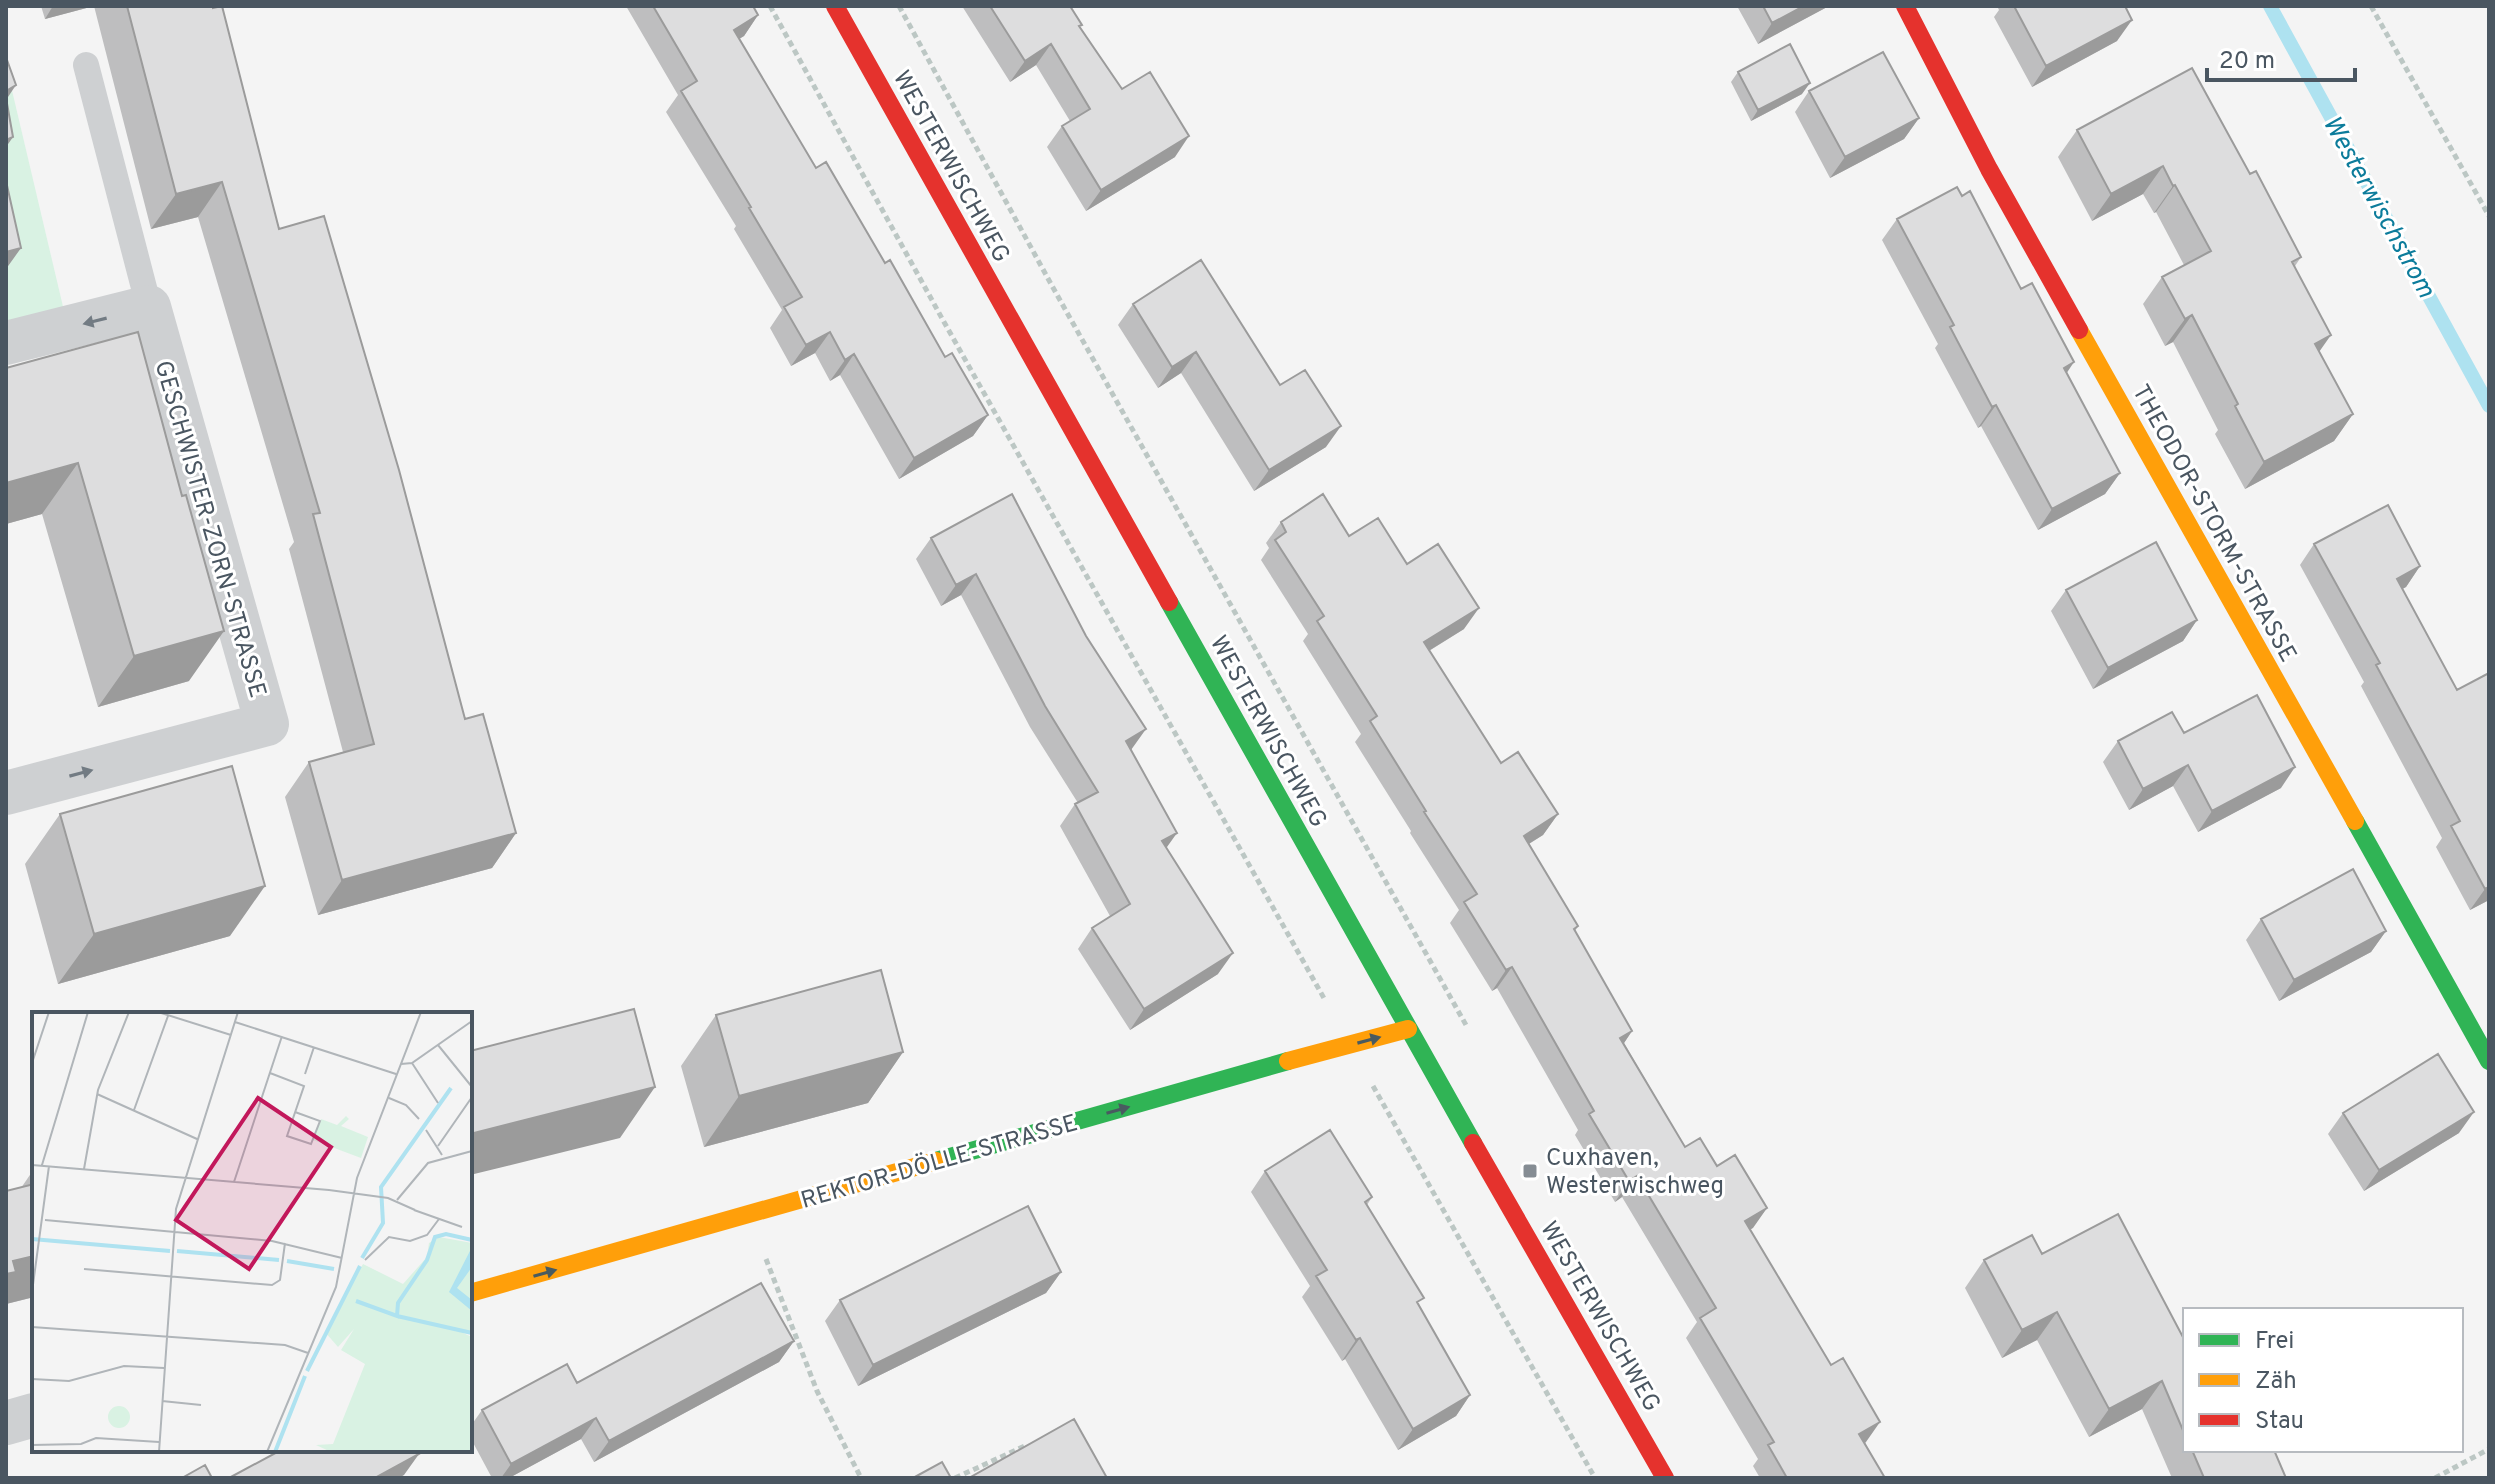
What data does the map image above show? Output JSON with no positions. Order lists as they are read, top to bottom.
{
  "streets": {
    "street": [
      "WESTERWISCHWEG",
      "THEODOR-STORM-STRASSE",
      "GESCHWISTER-ZORN-STRASSE",
      "REKTOR-DÖLLE-STRASSE"
    ]
  },
  "crossings": [
    ["WESTERWISCHWEG", "REKTOR-DÖLLE-STRASSE"]
  ],
  "one_way": ["REKTOR-DÖLLE-STRASSE"],
  "water": ["Westerwischstrom"],
  "places": {
    "transit": ["Cuxhaven, Westerwischweg"]
  },
  "legend": ["Frei", "Zäh", "Stau"],
  "scale_bar": "20 m"
}
